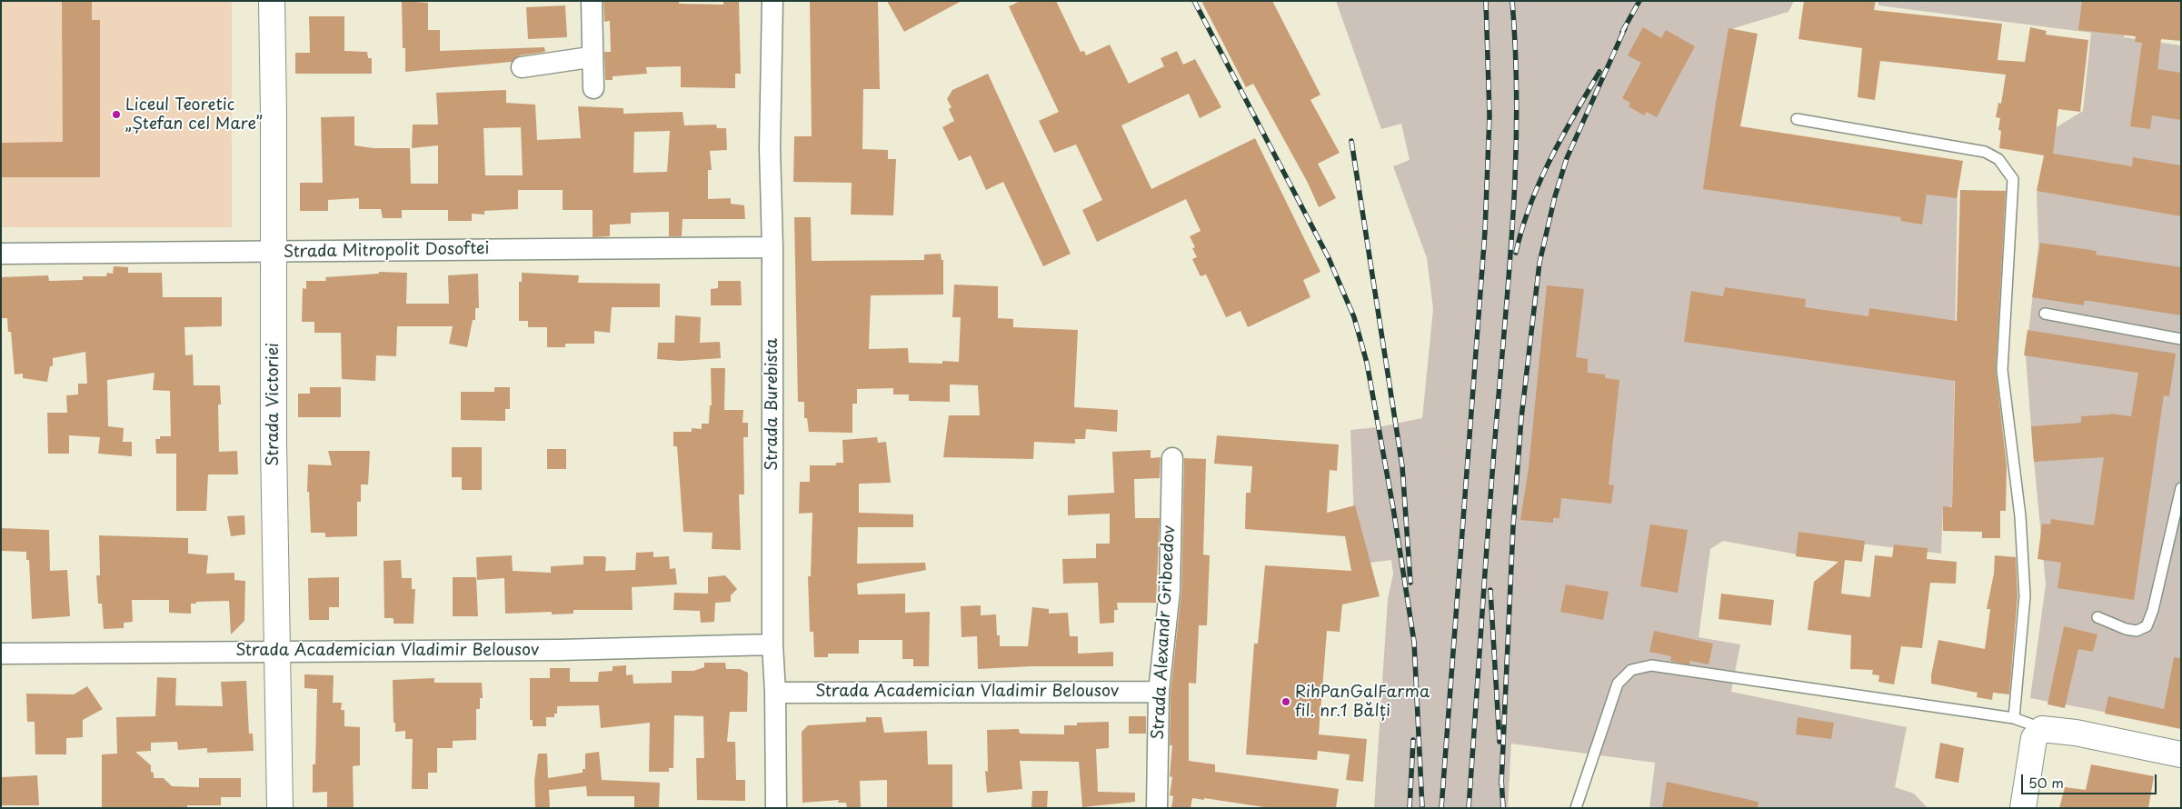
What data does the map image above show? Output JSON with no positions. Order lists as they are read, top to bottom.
{
  "streets": {
    "street": [
      "Strada Mitropolit Dosoftei",
      "Strada Victoriei",
      "Strada Burebista",
      "Strada Alexandr Griboedov",
      "Strada Academician Vladimir Belousov"
    ]
  },
  "crossings": [
    ["Strada Mitropolit Dosoftei", "Strada Victoriei"],
    ["Strada Mitropolit Dosoftei", "Strada Burebista"],
    ["Strada Victoriei", "Strada Academician Vladimir Belousov"],
    ["Strada Burebista", "Strada Academician Vladimir Belousov"],
    ["Strada Alexandr Griboedov", "Strada Academician Vladimir Belousov"]
  ],
  "places": ["Liceul Teoretic „Ștefan cel Mare”", "RihPanGalFarma fil. nr.1 Bălți"],
  "scale_bar": "50 m"
}
